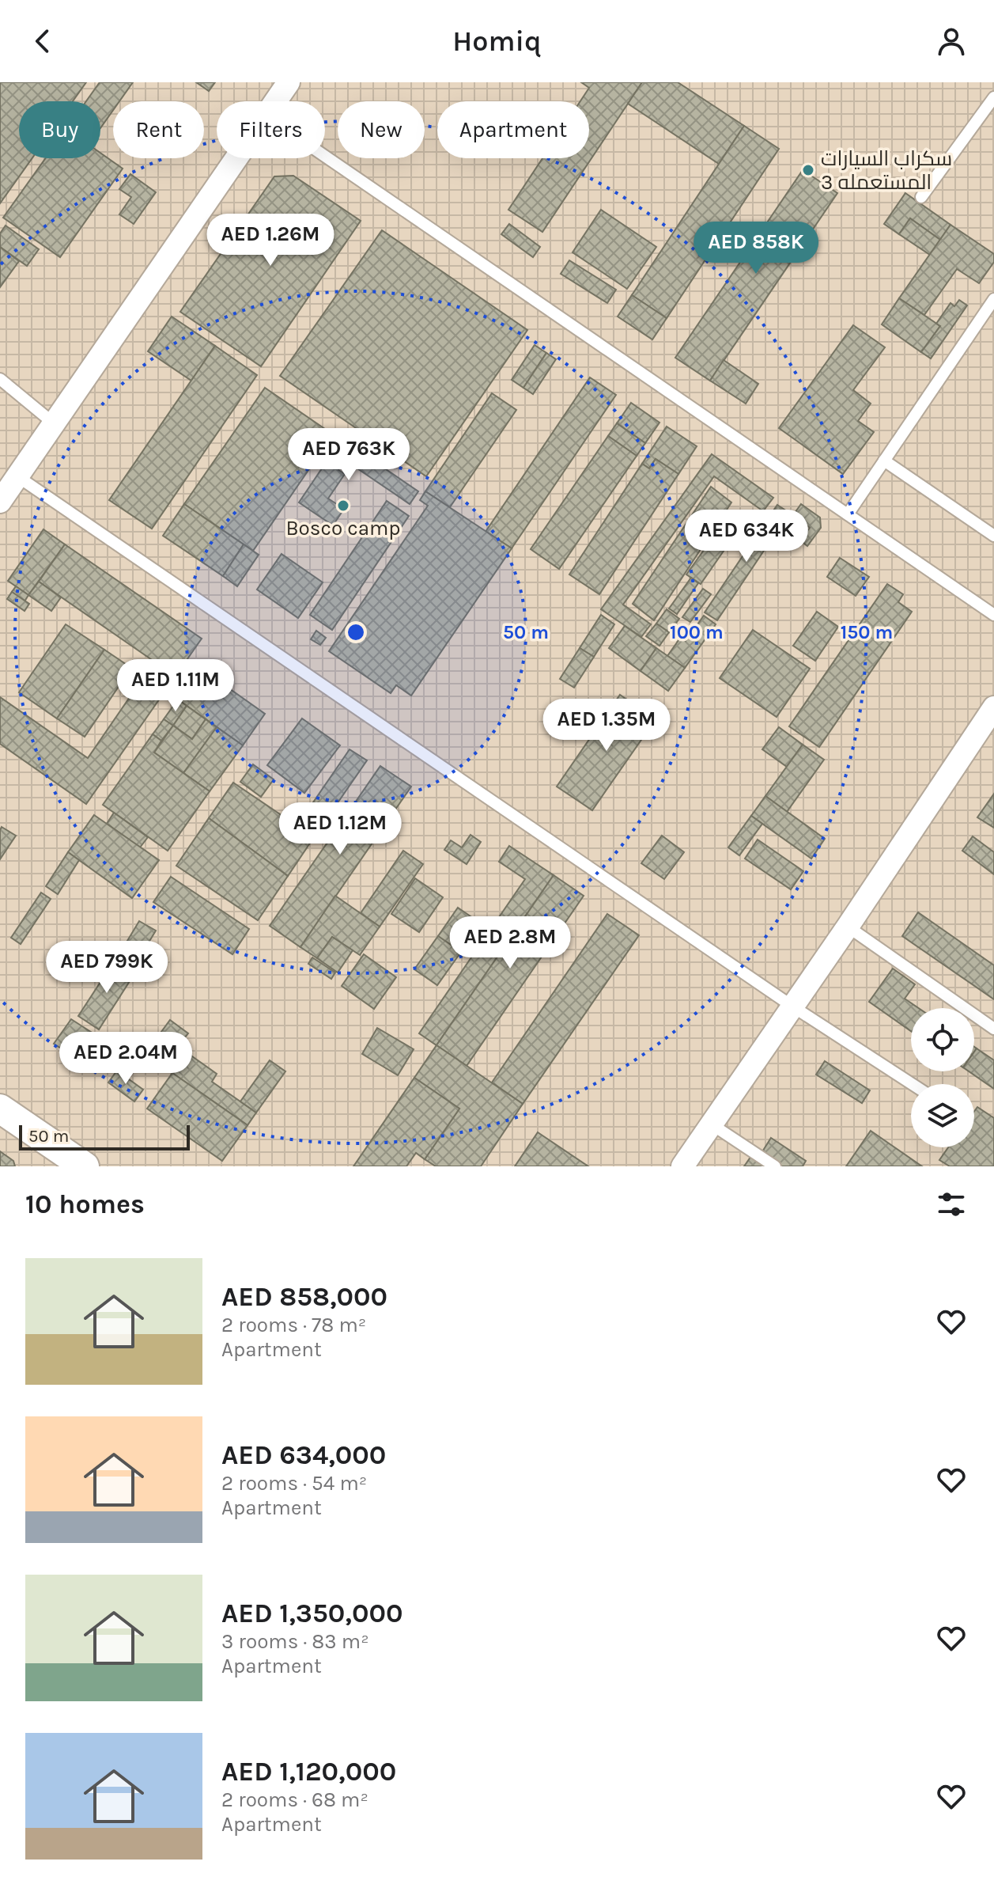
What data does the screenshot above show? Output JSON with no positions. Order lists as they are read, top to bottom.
{
  "places": ["سكراب السيارات المستعمله 3", "Bosco camp"],
  "scale_bar": "50 m",
  "page": {
    "header": "Homiq",
    "chip": [
      "Buy",
      "Rent",
      "Filters",
      "New",
      "Apartment"
    ],
    "price": [
      "AED 1.26M",
      "AED 858K",
      "AED 763K",
      "AED 634K",
      "AED 1.11M",
      "AED 1.35M",
      "AED 1.12M",
      "AED 2.8M",
      "AED 799K",
      "AED 2.04M"
    ],
    "scale": "50 m",
    "heading": "10 homes",
    "list": [
      {
        "name": "AED 858,000",
        "note": "2 rooms · 78 m² · Apartment"
      },
      {
        "name": "AED 634,000",
        "note": "2 rooms · 54 m² · Apartment"
      },
      {
        "name": "AED 1,350,000",
        "note": "3 rooms · 83 m² · Apartment"
      },
      {
        "name": "AED 1,120,000",
        "note": "2 rooms · 68 m² · Apartment"
      }
    ]
  },
  "rings": ["50 m", "100 m", "150 m"]
}
